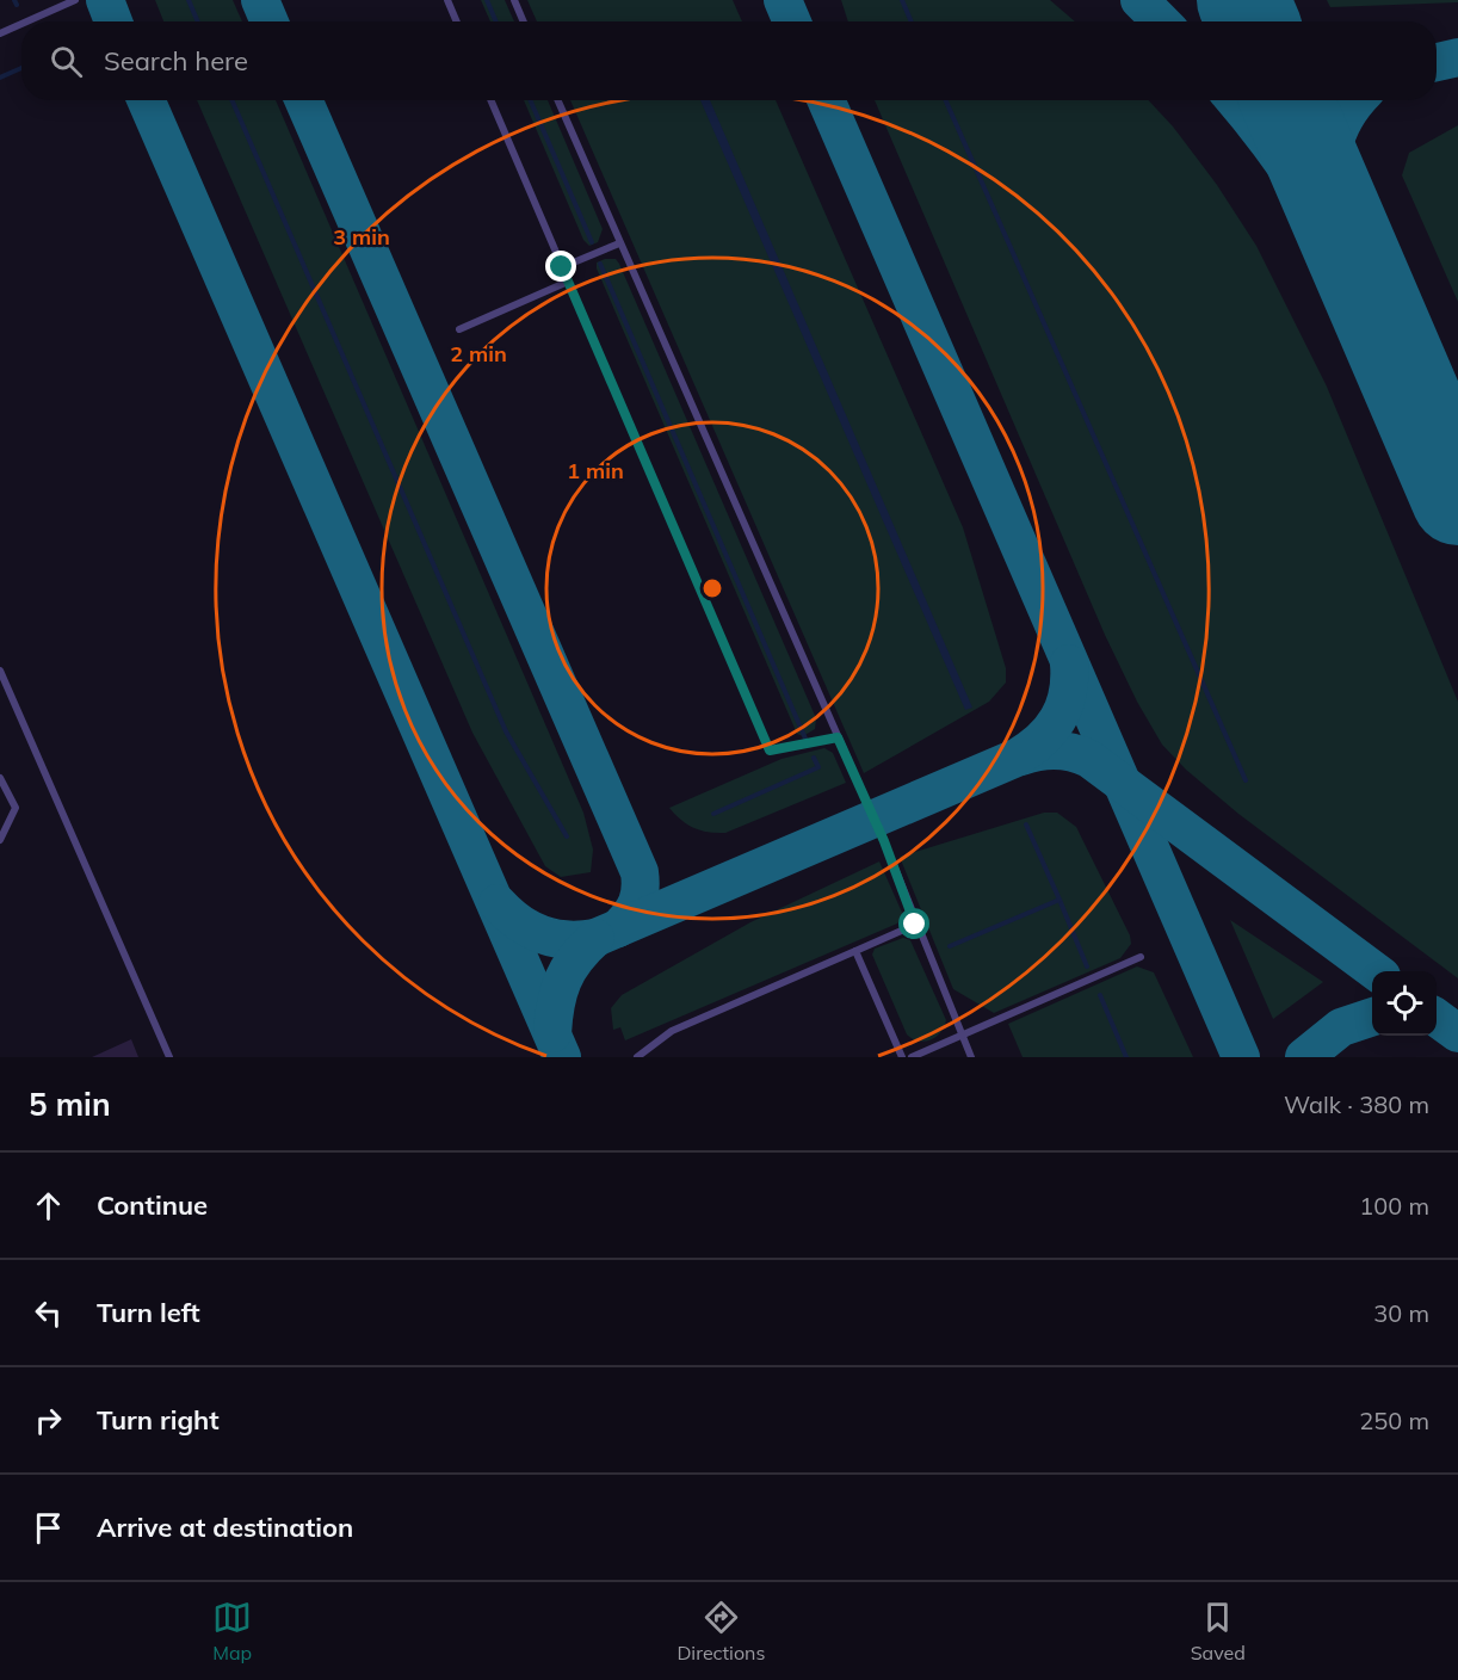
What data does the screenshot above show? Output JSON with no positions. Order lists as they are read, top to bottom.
{
  "page": {
    "search": "Search here",
    "heading": ["5 min", "Walk · 380 m"],
    "list": [
      ["Continue", "100 m"],
      ["Turn left", "30 m"],
      ["Turn right", "250 m"],
      "Arrive at destination"
    ],
    "nav": ["Map", "Directions", "Saved"]
  },
  "rings": ["3 min", "2 min", "1 min"]
}
